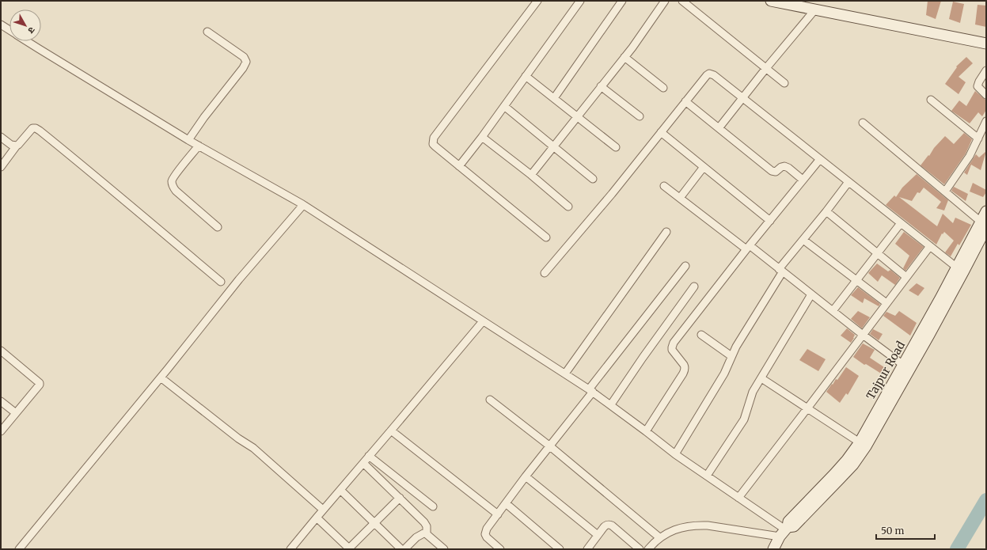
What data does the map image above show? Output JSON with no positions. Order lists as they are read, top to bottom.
{
  "streets": {
    "main road": ["Tajpur Road"]
  },
  "scale_bar": "50 m",
  "north": "bottom right"
}
